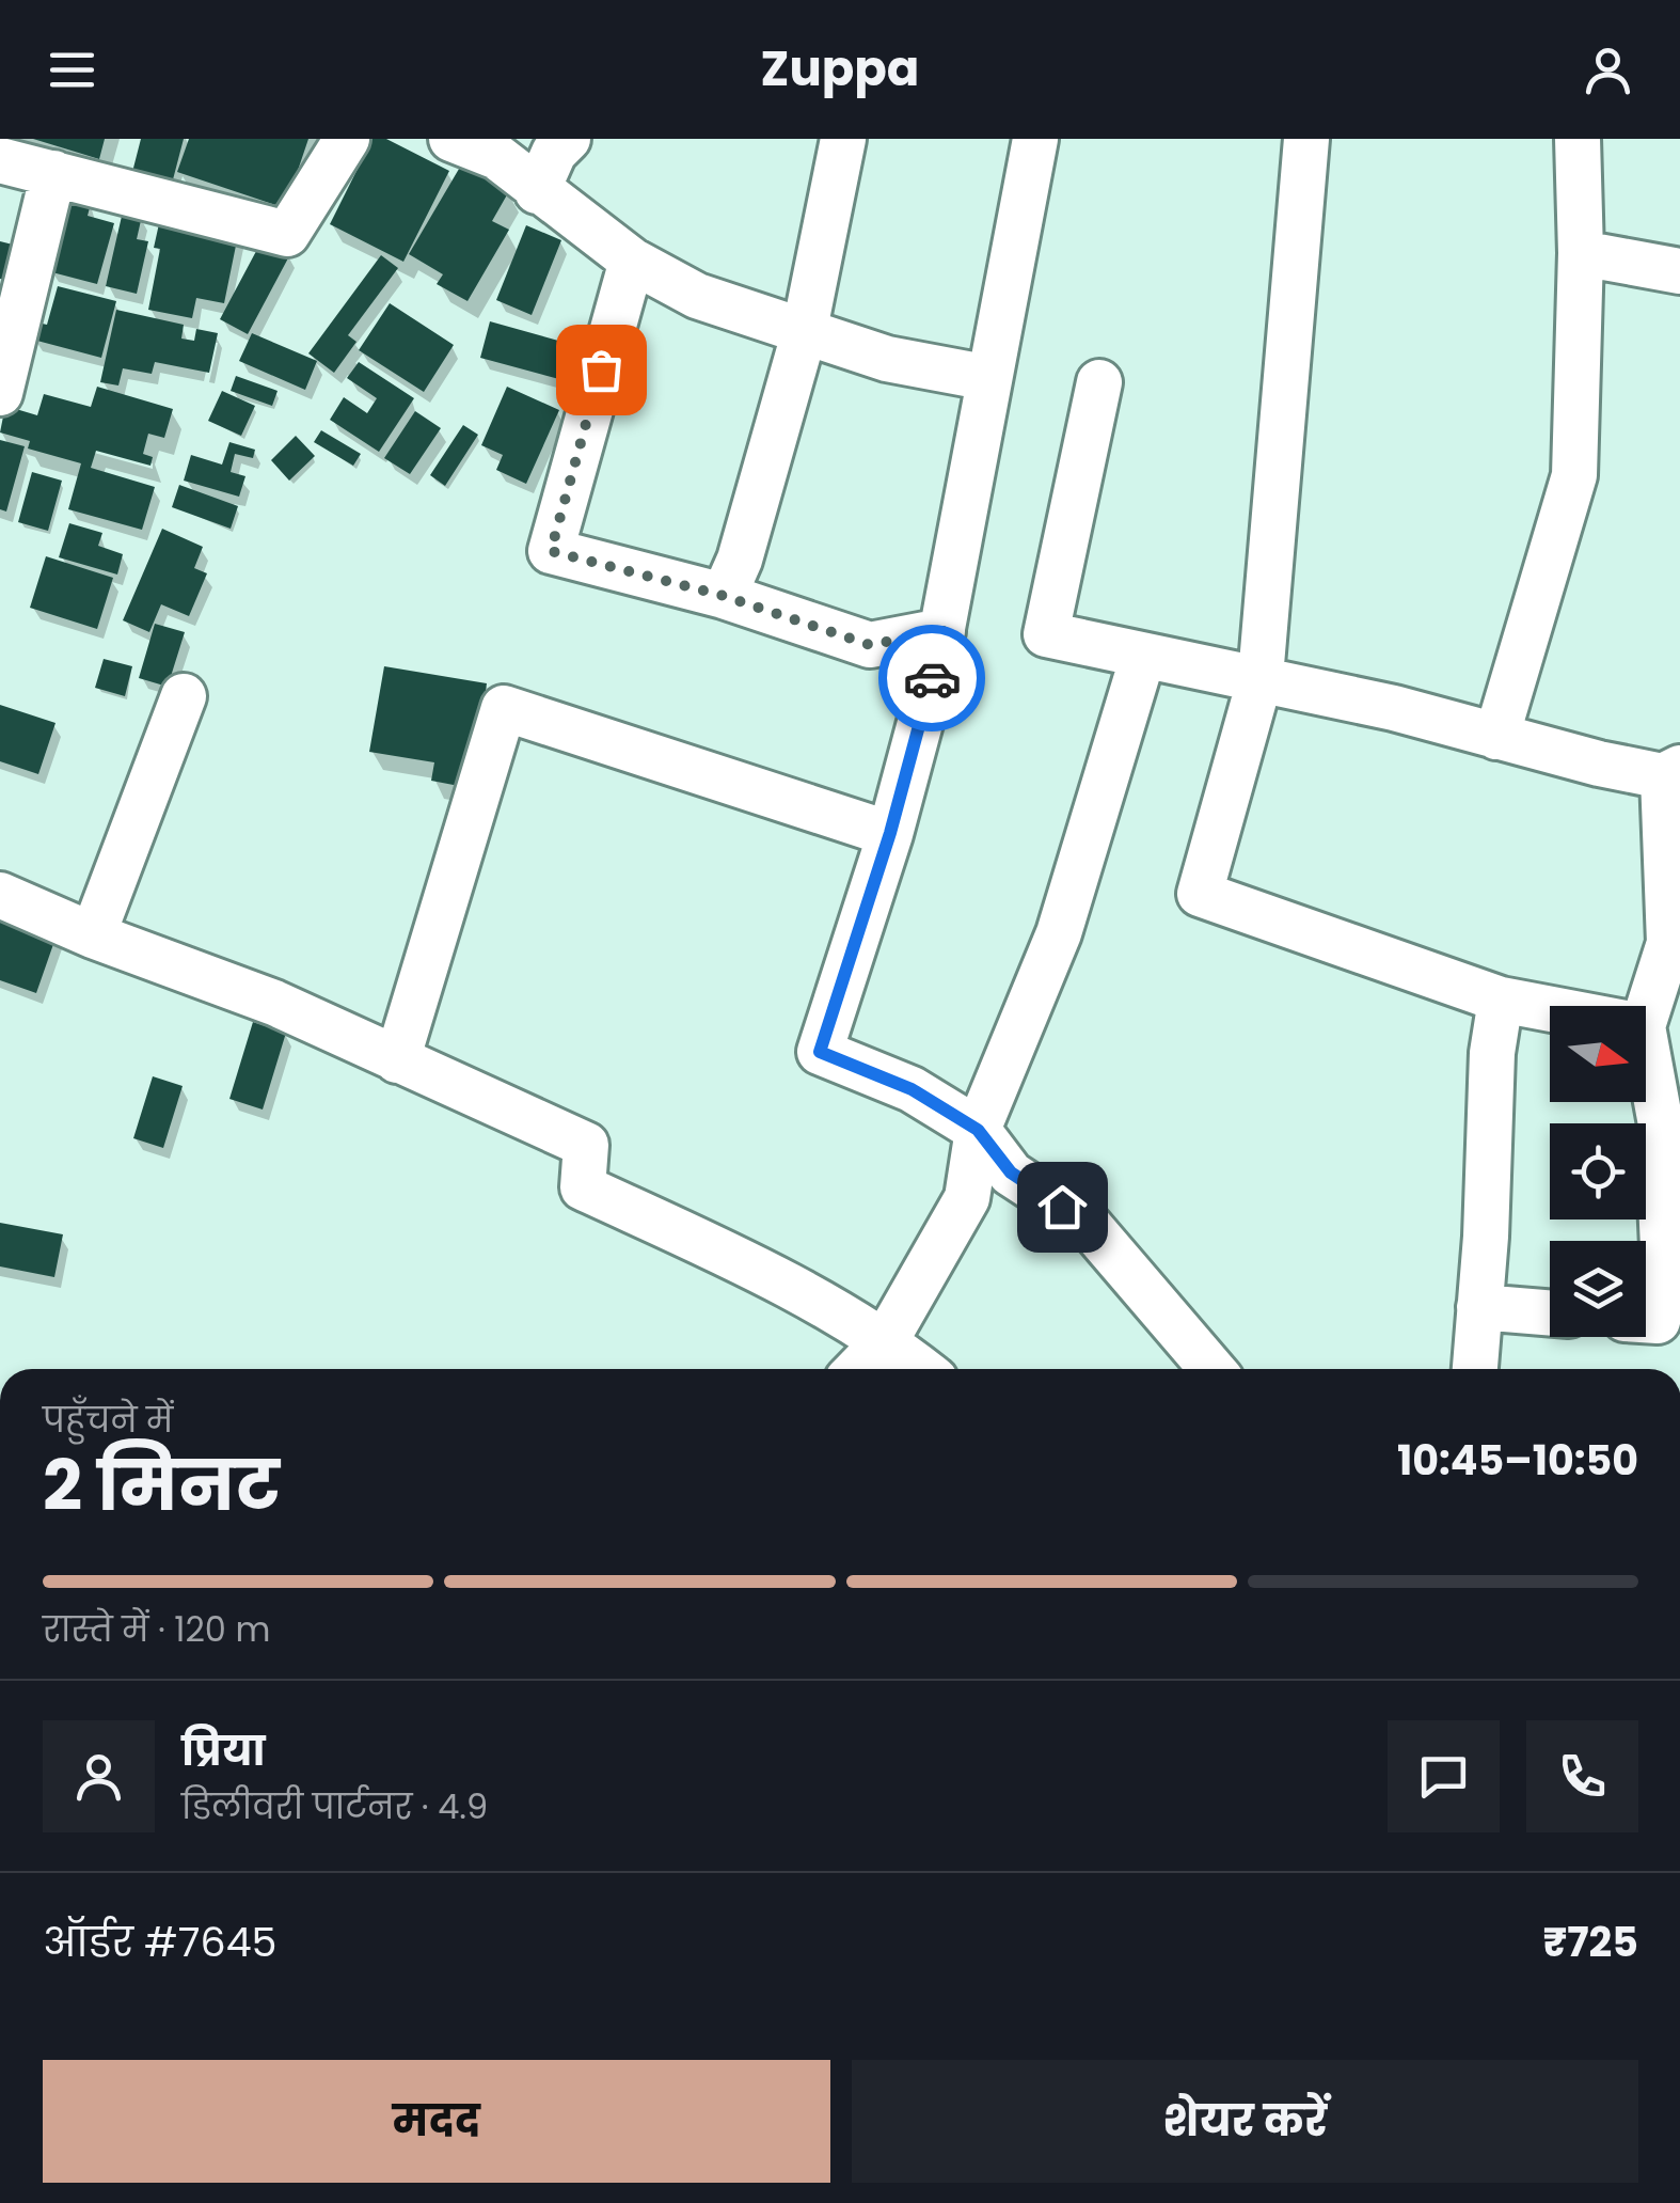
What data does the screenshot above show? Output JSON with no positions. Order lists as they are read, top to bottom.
{
  "north": "right",
  "page": {
    "header": "Zuppa",
    "heading": ["2 मिनट", "पहुँचने में", "10:45–10:50"],
    "panel": [
      "प्रिया",
      "डिलीवरी पार्टनर · 4.9",
      "ऑर्डर #7645",
      "₹725"
    ],
    "bar": "रास्ते में · 120 m",
    "buttons": ["मदद", "शेयर करें"]
  }
}
